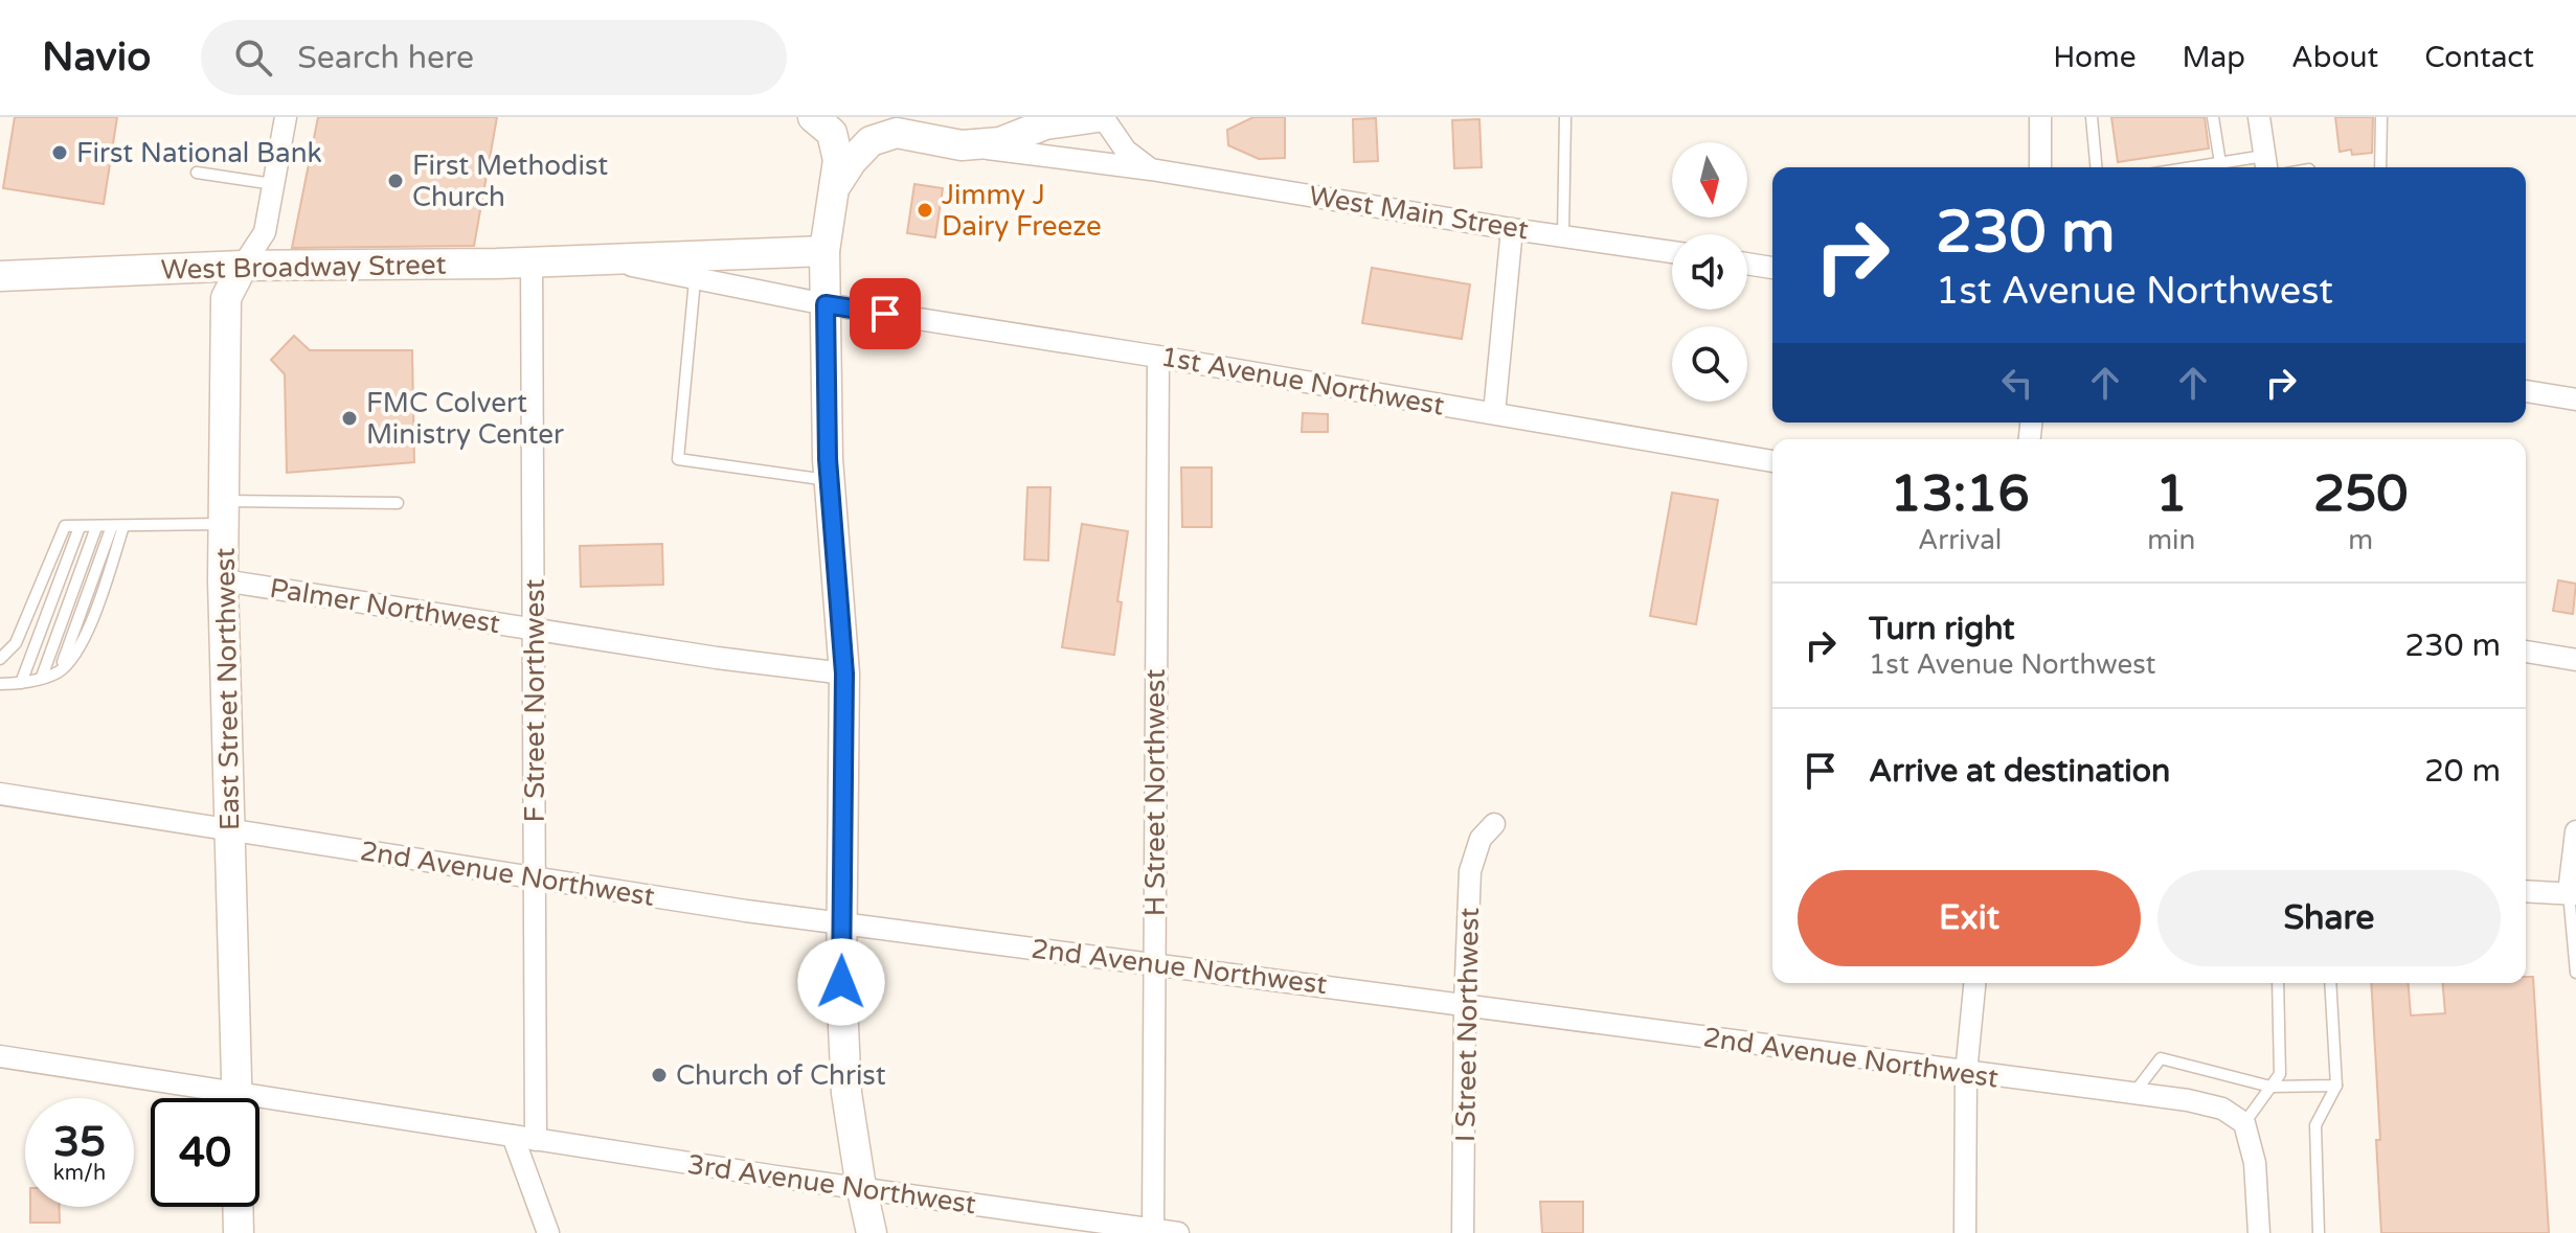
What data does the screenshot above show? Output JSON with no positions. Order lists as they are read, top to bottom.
{
  "streets": {
    "street": [
      "West Main Street",
      "West Broadway Street",
      "1st Avenue Northwest",
      "Palmer Northwest",
      "East Street Northwest",
      "F Street Northwest",
      "H Street Northwest",
      "2nd Avenue Northwest",
      "I Street Northwest",
      "3rd Avenue Northwest"
    ]
  },
  "crossings": [
    ["West Broadway Street", "1st Avenue Northwest"],
    ["West Broadway Street", "East Street Northwest"],
    ["West Broadway Street", "F Street Northwest"],
    ["1st Avenue Northwest", "H Street Northwest"],
    ["Palmer Northwest", "East Street Northwest"],
    ["Palmer Northwest", "F Street Northwest"],
    ["East Street Northwest", "2nd Avenue Northwest"],
    ["F Street Northwest", "2nd Avenue Northwest"],
    ["F Street Northwest", "3rd Avenue Northwest"],
    ["H Street Northwest", "2nd Avenue Northwest"],
    ["H Street Northwest", "3rd Avenue Northwest"],
    ["2nd Avenue Northwest", "I Street Northwest"]
  ],
  "places": [
    "First National Bank",
    "First Methodist Church",
    "Jimmy J Dairy Freeze",
    "FMC Colvert Ministry Center",
    "Church of Christ"
  ],
  "north": "bottom",
  "page": {
    "header": "Navio",
    "search": "Search here",
    "nav": [
      "Home",
      "Map",
      "About",
      "Contact"
    ],
    "turn": ["230 m", "1st Avenue Northwest"],
    "eta": [
      "13:16",
      "Arrival",
      "1",
      "min",
      "250",
      "m"
    ],
    "list": [
      {
        "name": "Turn right",
        "note": "1st Avenue Northwest",
        "value": "230 m"
      },
      {
        "name": "Arrive at destination",
        "value": "20 m"
      }
    ],
    "buttons": ["Exit", "Share"],
    "speed": "35 km/h",
    "limit": "40"
  }
}
